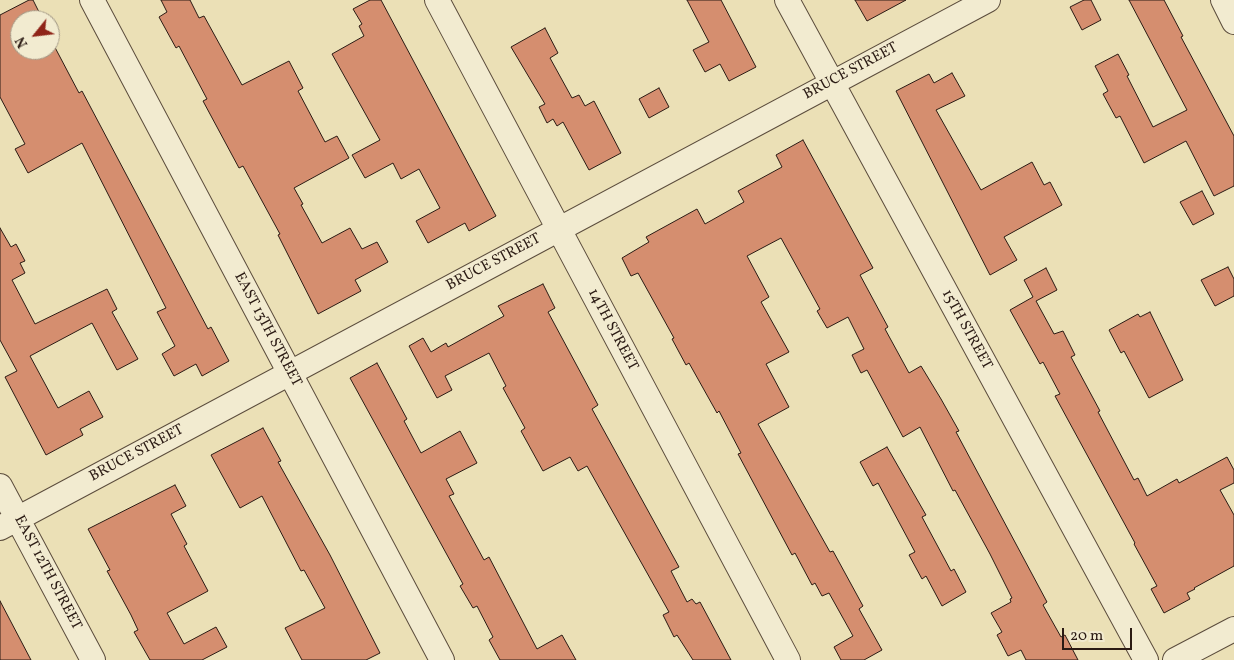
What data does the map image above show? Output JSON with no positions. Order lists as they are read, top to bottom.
{
  "streets": {
    "street": [
      "BRUCE STREET",
      "EAST 13TH STREET",
      "14TH STREET",
      "15TH STREET",
      "EAST 12TH STREET"
    ]
  },
  "crossings": [
    ["BRUCE STREET", "EAST 13TH STREET"],
    ["BRUCE STREET", "14TH STREET"],
    ["BRUCE STREET", "15TH STREET"],
    ["BRUCE STREET", "EAST 12TH STREET"]
  ],
  "scale_bar": "20 m",
  "north": "bottom left"
}
